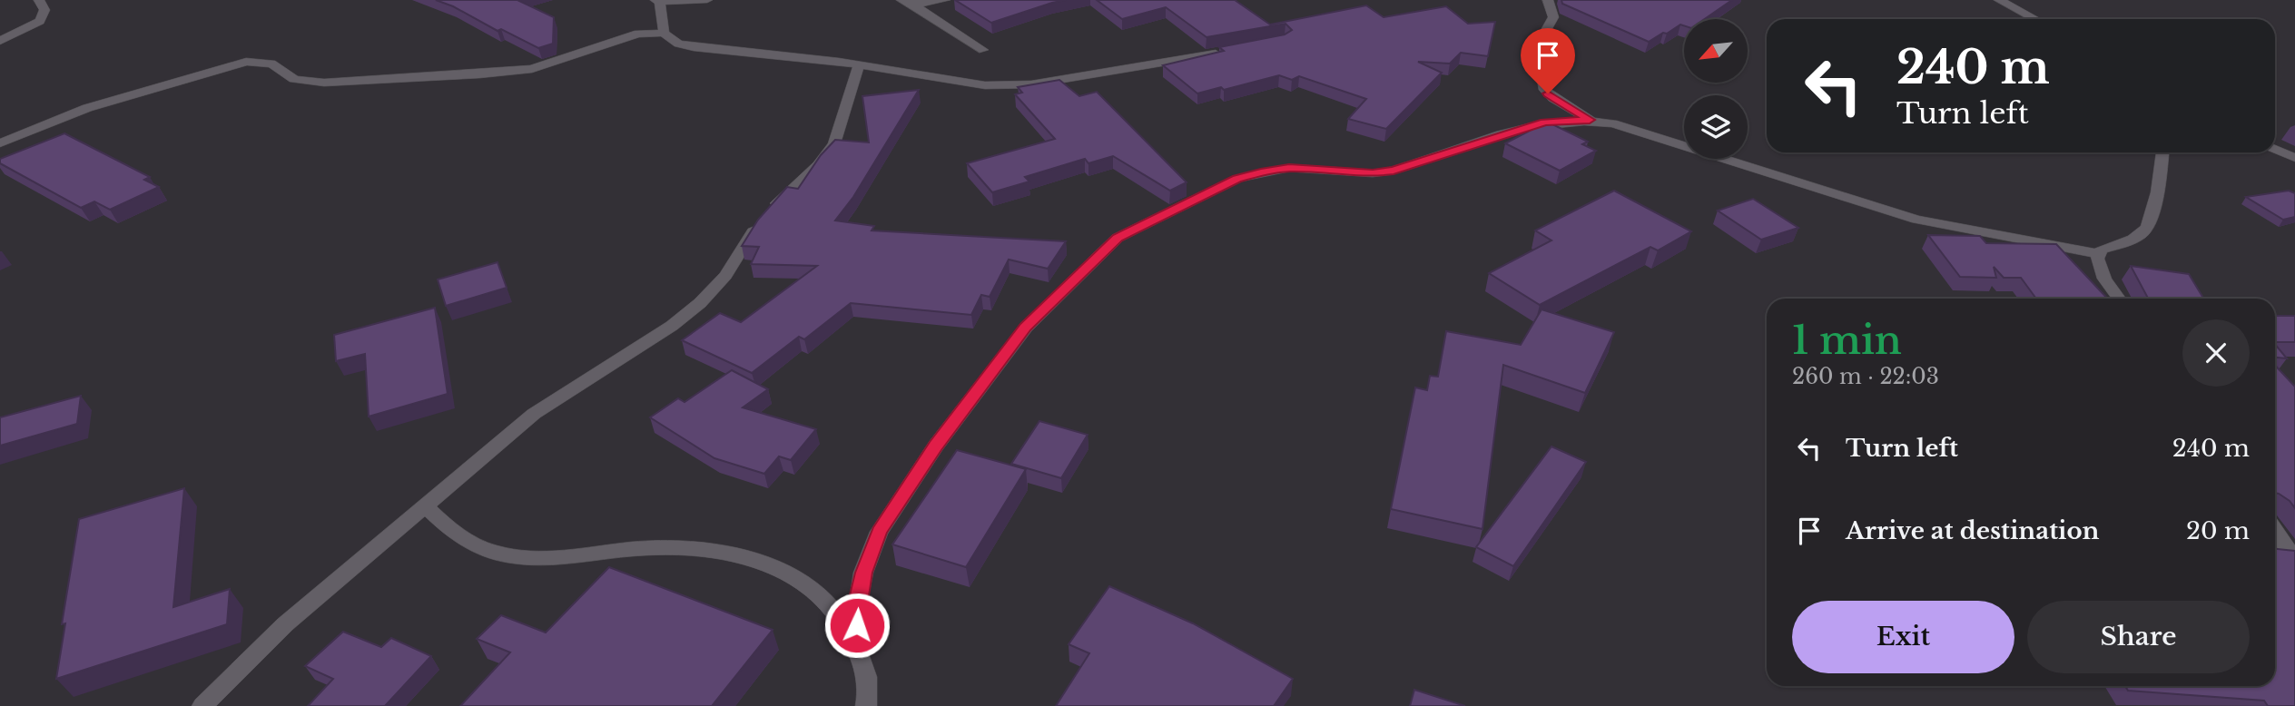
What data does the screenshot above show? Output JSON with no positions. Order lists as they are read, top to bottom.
{
  "north": "bottom left",
  "page": {
    "turn": ["240 m", "Turn left"],
    "heading": ["1 min", "260 m · 22:03"],
    "list": [
      {
        "name": "Turn left",
        "value": "240 m"
      },
      {
        "name": "Arrive at destination",
        "value": "20 m"
      }
    ],
    "buttons": ["Exit", "Share"]
  }
}
